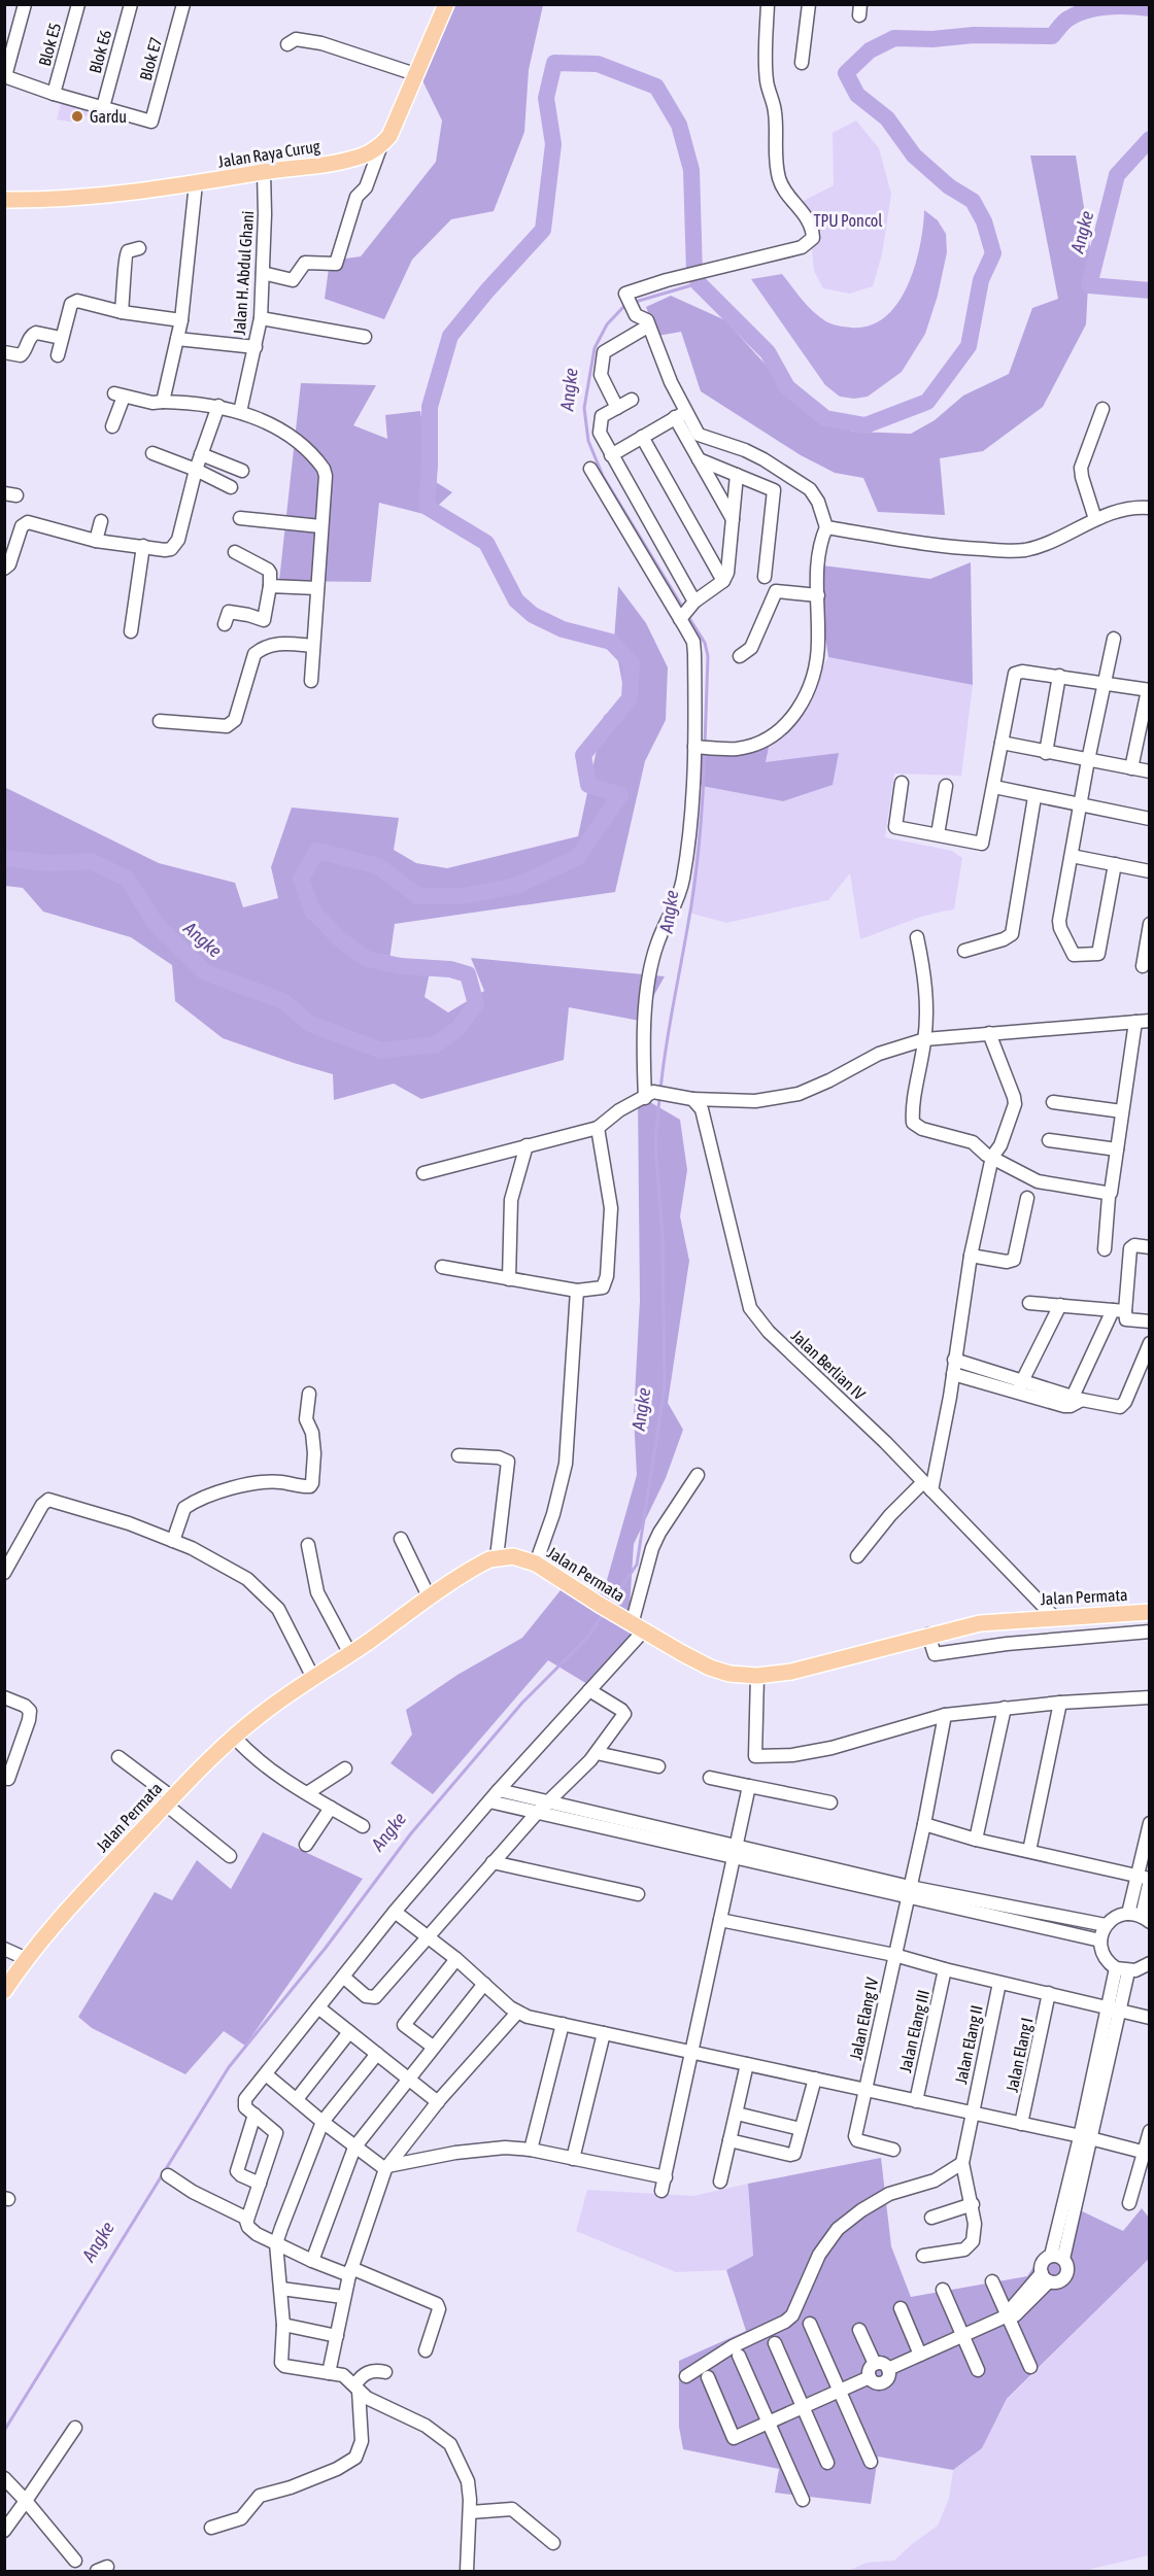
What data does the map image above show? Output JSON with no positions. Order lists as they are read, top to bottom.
{
  "streets": {
    "main road": ["Jalan Raya Curug", "Jalan Permata"],
    "street": [
      "Blok E5",
      "Blok E6",
      "Blok E7",
      "Jalan H. Abdul Ghani",
      "Jalan Berlian IV",
      "Jalan Elang IV",
      "Jalan Elang III",
      "Jalan Elang II",
      "Jalan Elang I"
    ]
  },
  "crossings": [
    ["Blok E6", "Blok E7"],
    ["Jalan Raya Curug", "Jalan H. Abdul Ghani"],
    ["Jalan Berlian IV", "Jalan Permata"]
  ],
  "water": ["Angke"],
  "parks": ["TPU Poncol"],
  "places": ["Gardu"]
}
